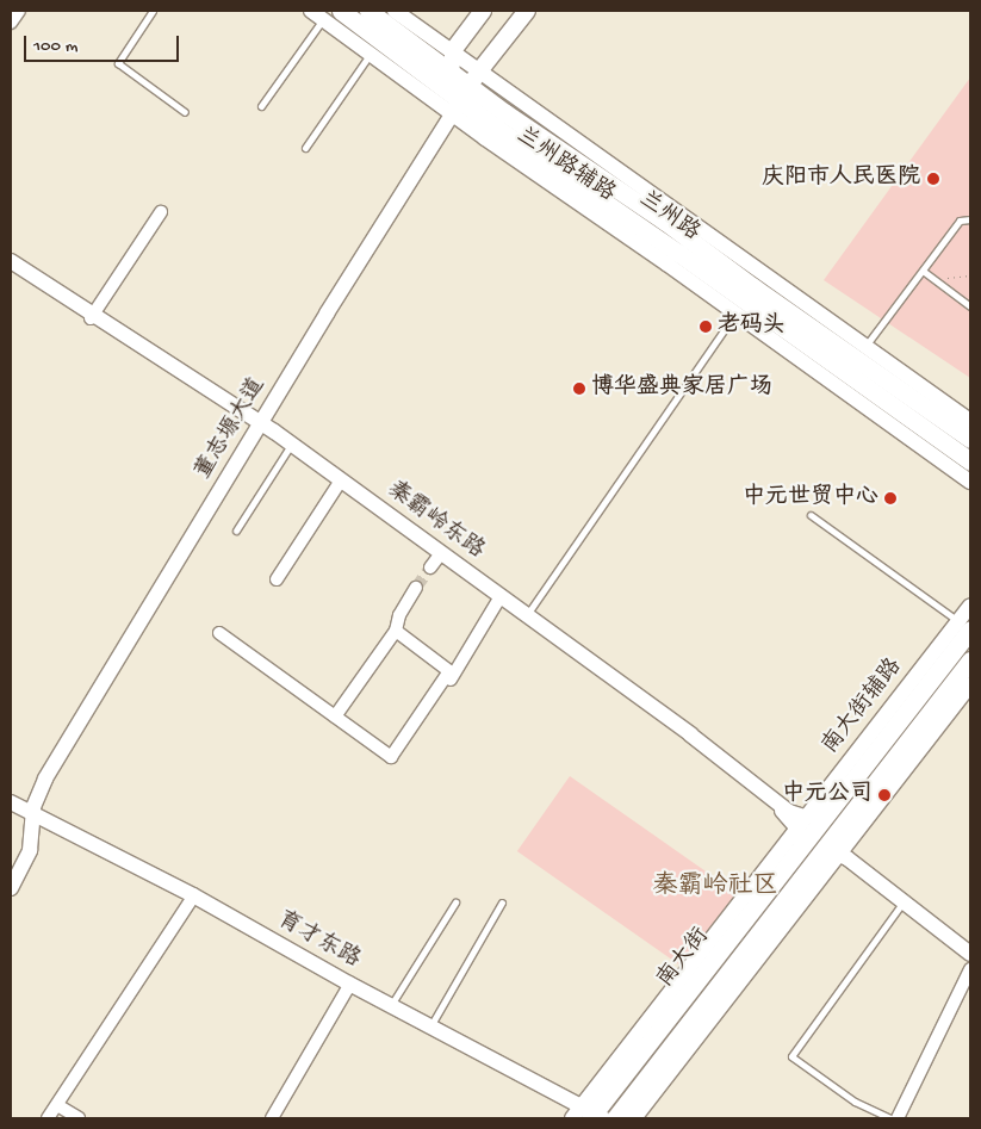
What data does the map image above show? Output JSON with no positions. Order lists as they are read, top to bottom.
{
  "streets": {
    "main road": ["兰州路", "董志塬大道", "南大街"],
    "street": [
      "兰州路辅路",
      "秦霸岭东路",
      "南大街辅路",
      "育才东路"
    ]
  },
  "crossings": [
    ["兰州路辅路", "兰州路"],
    ["兰州路辅路", "董志塬大道"],
    ["兰州路", "董志塬大道"],
    ["董志塬大道", "秦霸岭东路"],
    ["董志塬大道", "育才东路"],
    ["秦霸岭东路", "南大街辅路"],
    ["秦霸岭东路", "南大街"],
    ["南大街辅路", "南大街"],
    ["育才东路", "南大街"]
  ],
  "districts": ["秦霸岭社区"],
  "places": [
    "庆阳市人民医院",
    "老码头",
    "博华盛典家居广场",
    "中元世贸中心",
    "中元公司"
  ],
  "scale_bar": "100 m"
}
